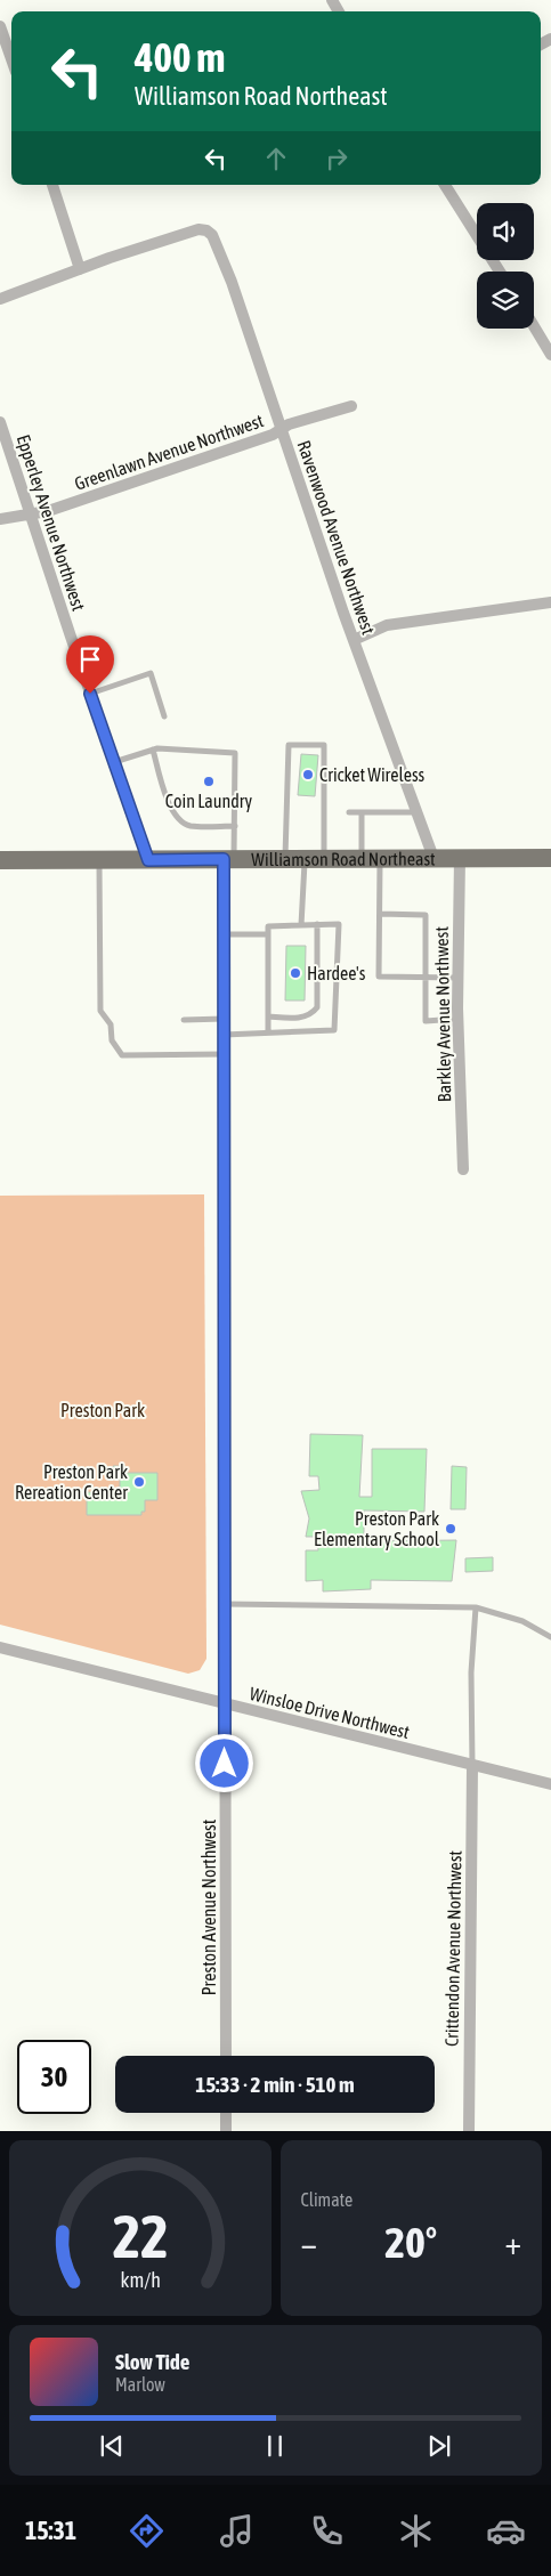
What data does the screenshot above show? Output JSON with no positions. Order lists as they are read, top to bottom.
{
  "streets": {
    "main road": ["Williamson Road Northeast"],
    "street": [
      "Greenlawn Avenue Northwest",
      "Epperley Avenue Northwest",
      "Ravenwood Avenue Northwest",
      "Barkley Avenue Northwest",
      "Winsloe Drive Northwest",
      "Preston Avenue Northwest",
      "Crittendon Avenue Northwest"
    ]
  },
  "crossings": [
    ["Greenlawn Avenue Northwest", "Epperley Avenue Northwest"],
    ["Greenlawn Avenue Northwest", "Ravenwood Avenue Northwest"],
    ["Epperley Avenue Northwest", "Williamson Road Northeast"],
    ["Ravenwood Avenue Northwest", "Williamson Road Northeast"],
    ["Williamson Road Northeast", "Barkley Avenue Northwest"],
    ["Williamson Road Northeast", "Preston Avenue Northwest"],
    ["Winsloe Drive Northwest", "Preston Avenue Northwest"],
    ["Winsloe Drive Northwest", "Crittendon Avenue Northwest"]
  ],
  "parks": ["Preston Park"],
  "places": [
    "Cricket Wireless",
    "Coin Laundry",
    "Hardee's",
    "Preston Park Rereation Center",
    "Preston Park Elementary School"
  ],
  "page": {
    "turn": ["400 m", "Williamson Road Northeast"],
    "limit": "30",
    "trip": "15:33 · 2 min · 510 m",
    "tile": "Climate",
    "heat": ["−", "20°", "+"],
    "song": ["Slow Tide", "Marlow"],
    "tabs": "15:31",
    "gauge": ["22", "km/h"]
  }
}
